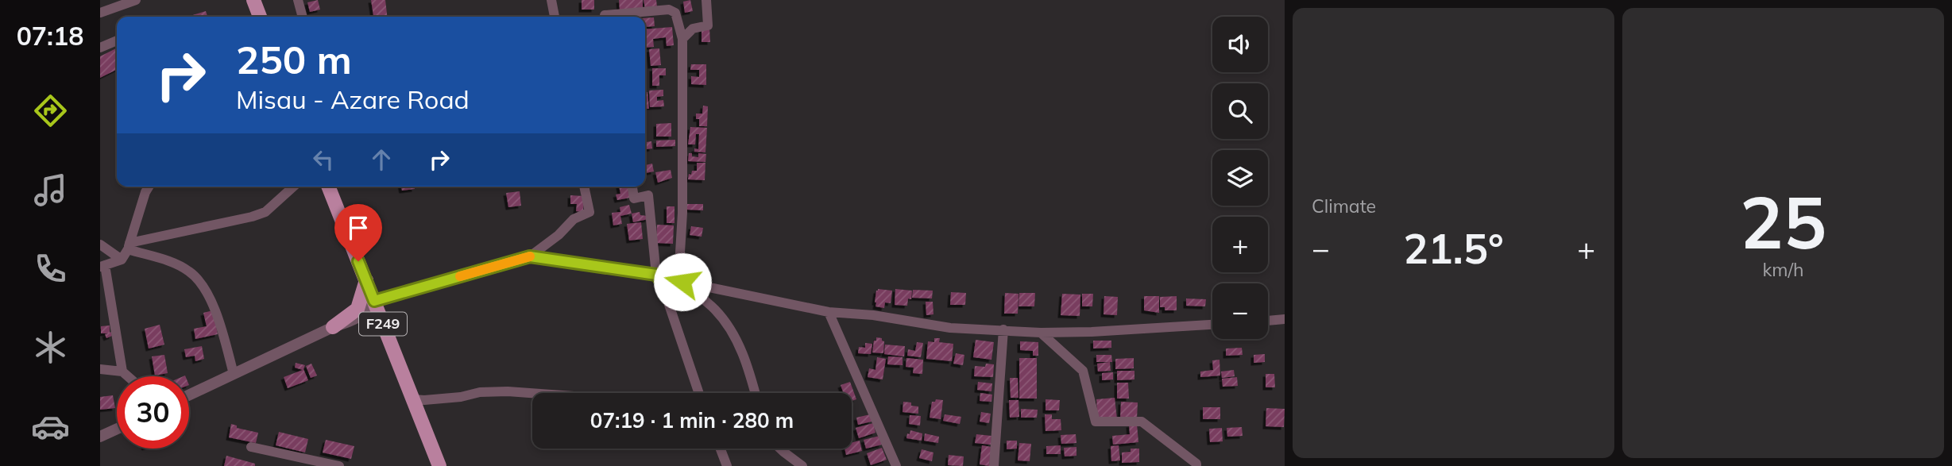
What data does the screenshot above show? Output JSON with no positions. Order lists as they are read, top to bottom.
{
  "streets": {
    "main road": ["F249"]
  },
  "page": {
    "tabs": "07:18",
    "tile": [
      "Climate",
      ["25", "km/h"]
    ],
    "map_buttons": ["+", "−"],
    "turn": ["250 m", "Misau - Azare Road"],
    "heat": ["−", "21.5°", "+"],
    "limit": "30",
    "trip": "07:19 · 1 min · 280 m"
  }
}
